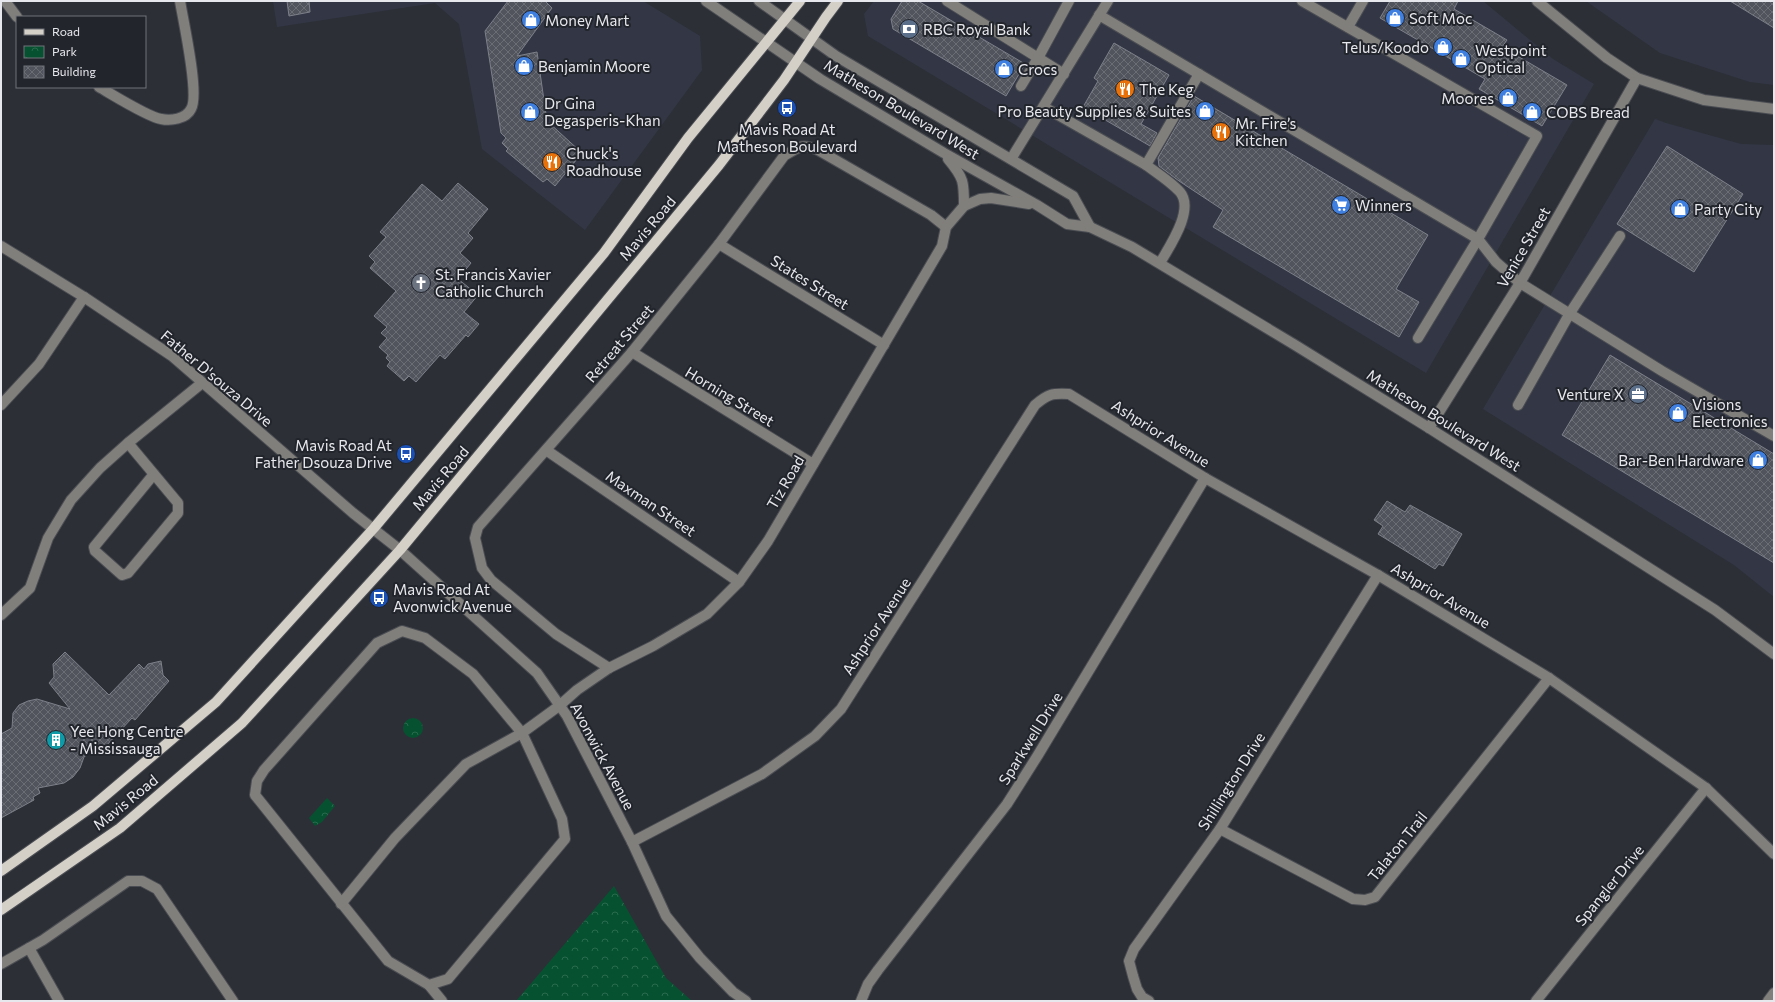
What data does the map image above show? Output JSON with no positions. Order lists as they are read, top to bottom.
{
  "streets": {
    "main road": ["Mavis Road"],
    "street": [
      "Matheson Boulevard West",
      "Venice Street",
      "States Street",
      "Retreat Street",
      "Father D'souza Drive",
      "Horning Street",
      "Ashprior Avenue",
      "Tiz Road",
      "Maxman Street",
      "Sparkwell Drive",
      "Avonwick Avenue",
      "Shillington Drive",
      "Talaton Trail",
      "Spangler Drive"
    ]
  },
  "crossings": [
    ["Matheson Boulevard West", "Mavis Road"],
    ["Matheson Boulevard West", "Venice Street"],
    ["Mavis Road", "Father D'souza Drive"],
    ["Mavis Road", "Avonwick Avenue"],
    ["States Street", "Retreat Street"],
    ["States Street", "Tiz Road"],
    ["Retreat Street", "Horning Street"],
    ["Retreat Street", "Tiz Road"],
    ["Retreat Street", "Maxman Street"],
    ["Father D'souza Drive", "Avonwick Avenue"],
    ["Horning Street", "Tiz Road"],
    ["Ashprior Avenue", "Sparkwell Drive"],
    ["Ashprior Avenue", "Avonwick Avenue"],
    ["Ashprior Avenue", "Shillington Drive"],
    ["Ashprior Avenue", "Talaton Trail"],
    ["Ashprior Avenue", "Spangler Drive"],
    ["Tiz Road", "Maxman Street"],
    ["Tiz Road", "Avonwick Avenue"],
    ["Shillington Drive", "Talaton Trail"]
  ],
  "places": {
    "shop": [
      "Soft Moc",
      "Money Mart",
      "Telus/Koodo",
      "Westpoint Optical",
      "Benjamin Moore",
      "Crocs",
      "Moores",
      "Pro Beauty Supplies & Suites",
      "Dr Gina Degasperis-Khan",
      "COBS Bread",
      "Party City",
      "Visions Electronics",
      "Bar-Ben Hardware"
    ],
    "bank": ["RBC Royal Bank"],
    "restaurant": ["The Keg", "Mr. Fire’s Kitchen", "Chuck's Roadhouse"],
    "bus stop": ["Mavis Road At Matheson Boulevard", "Mavis Road At Father Dsouza Drive", "Mavis Road At Avonwick Avenue"],
    "supermarket": ["Winners"],
    "church": ["St. Francis Xavier Catholic Church"],
    "office": ["Venture X"],
    "building": ["Yee Hong Centre - Mississauga"]
  },
  "legend": ["Road", "Park", "Building"]
}
